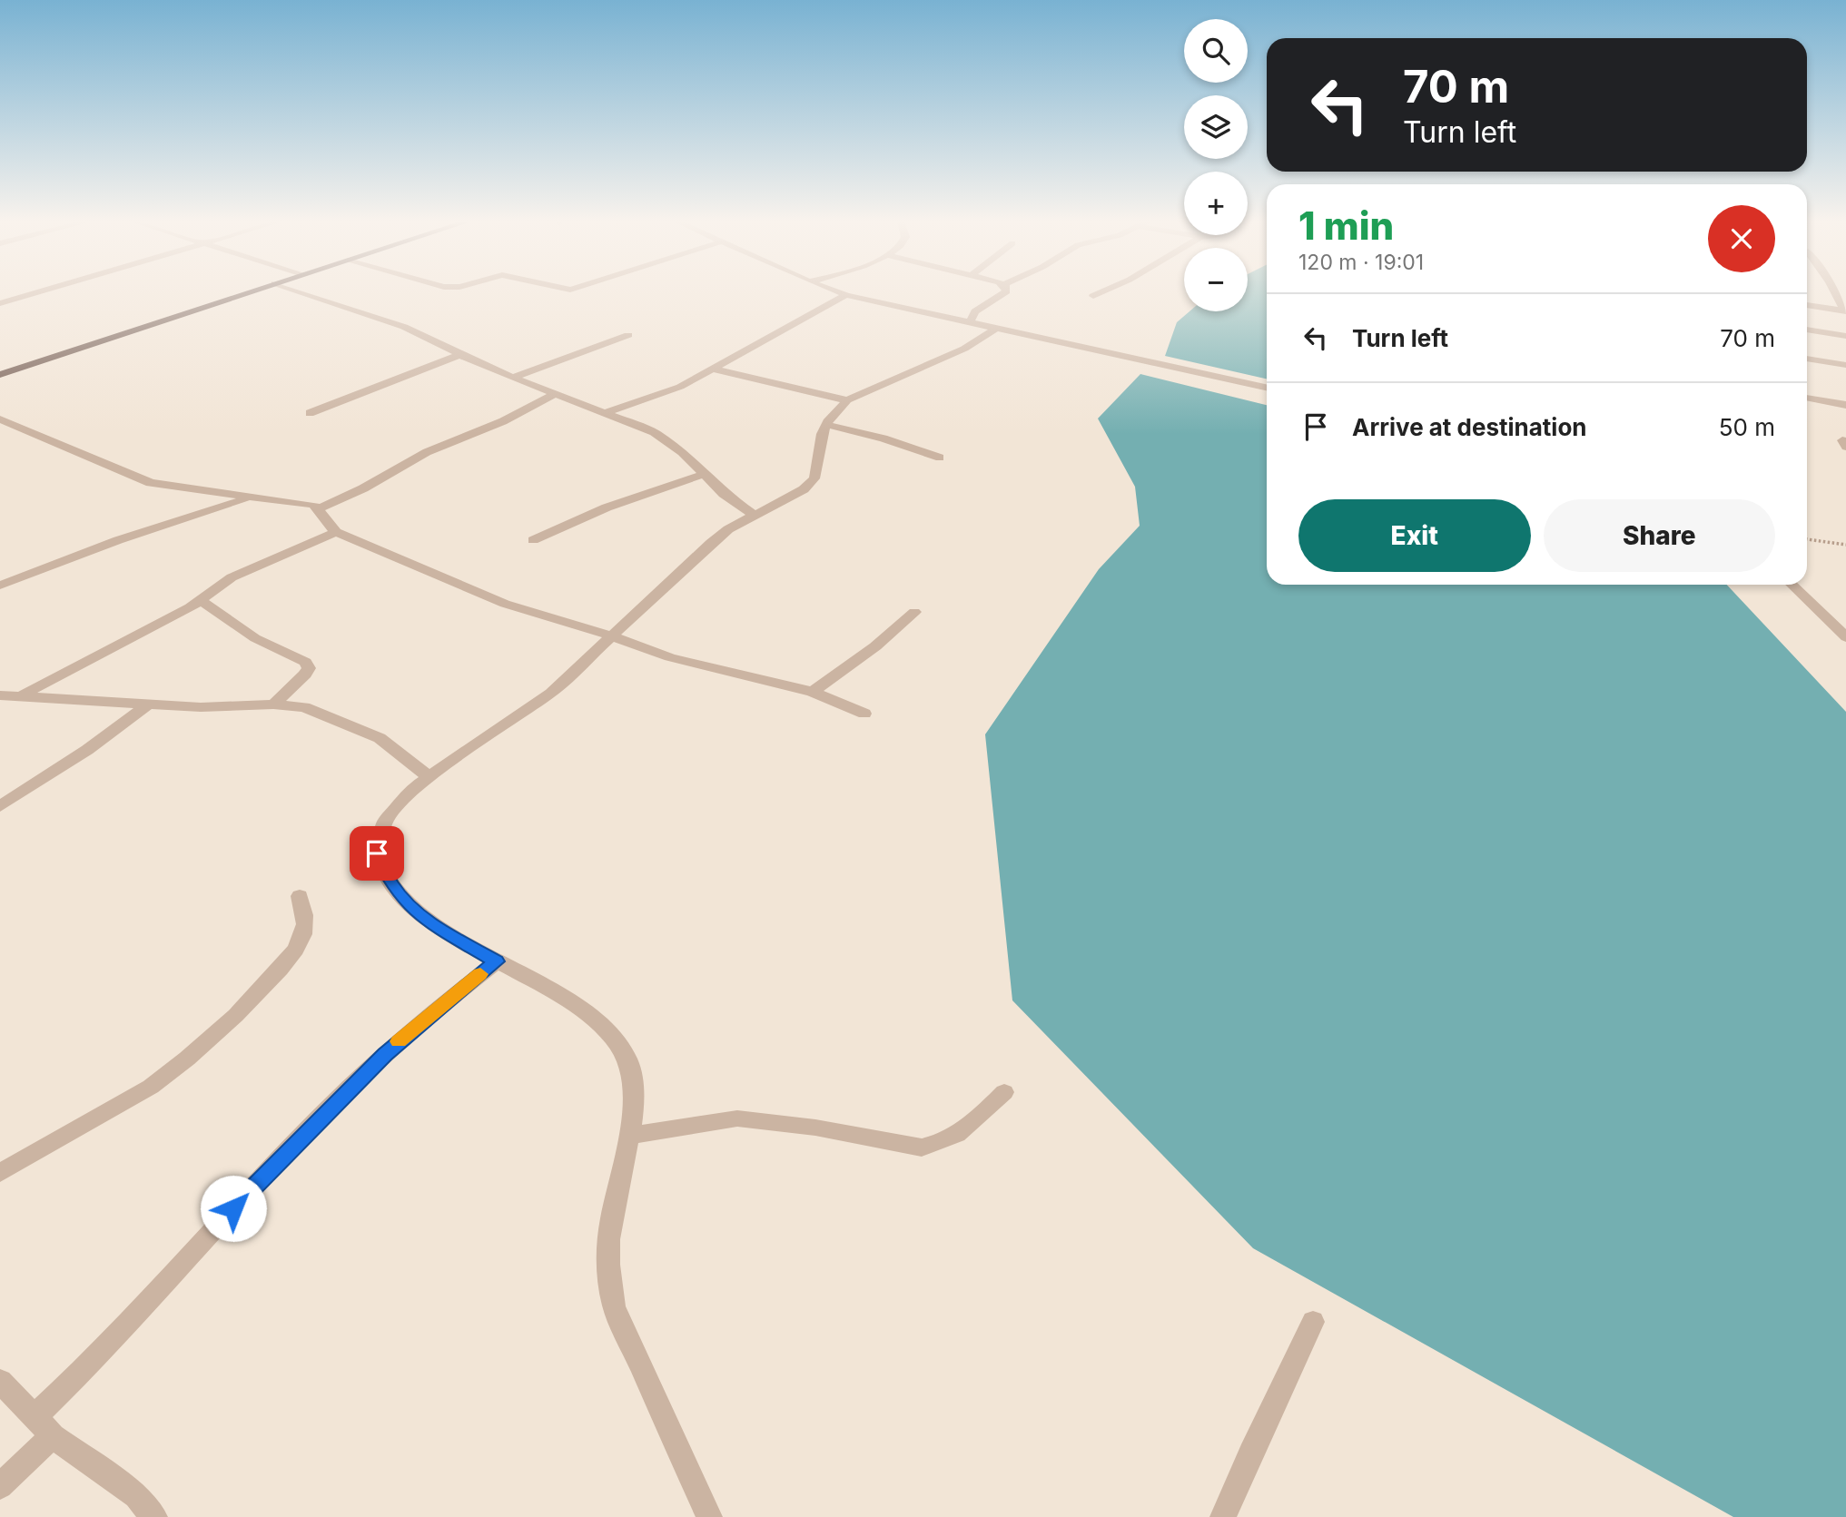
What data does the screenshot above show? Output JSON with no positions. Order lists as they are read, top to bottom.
{
  "page": {
    "map_buttons": ["+", "−"],
    "turn": ["70 m", "Turn left"],
    "heading": ["1 min", "120 m · 19:01"],
    "list": [
      {
        "name": "Turn left",
        "value": "70 m"
      },
      {
        "name": "Arrive at destination",
        "value": "50 m"
      }
    ],
    "buttons": ["Exit", "Share"]
  }
}
